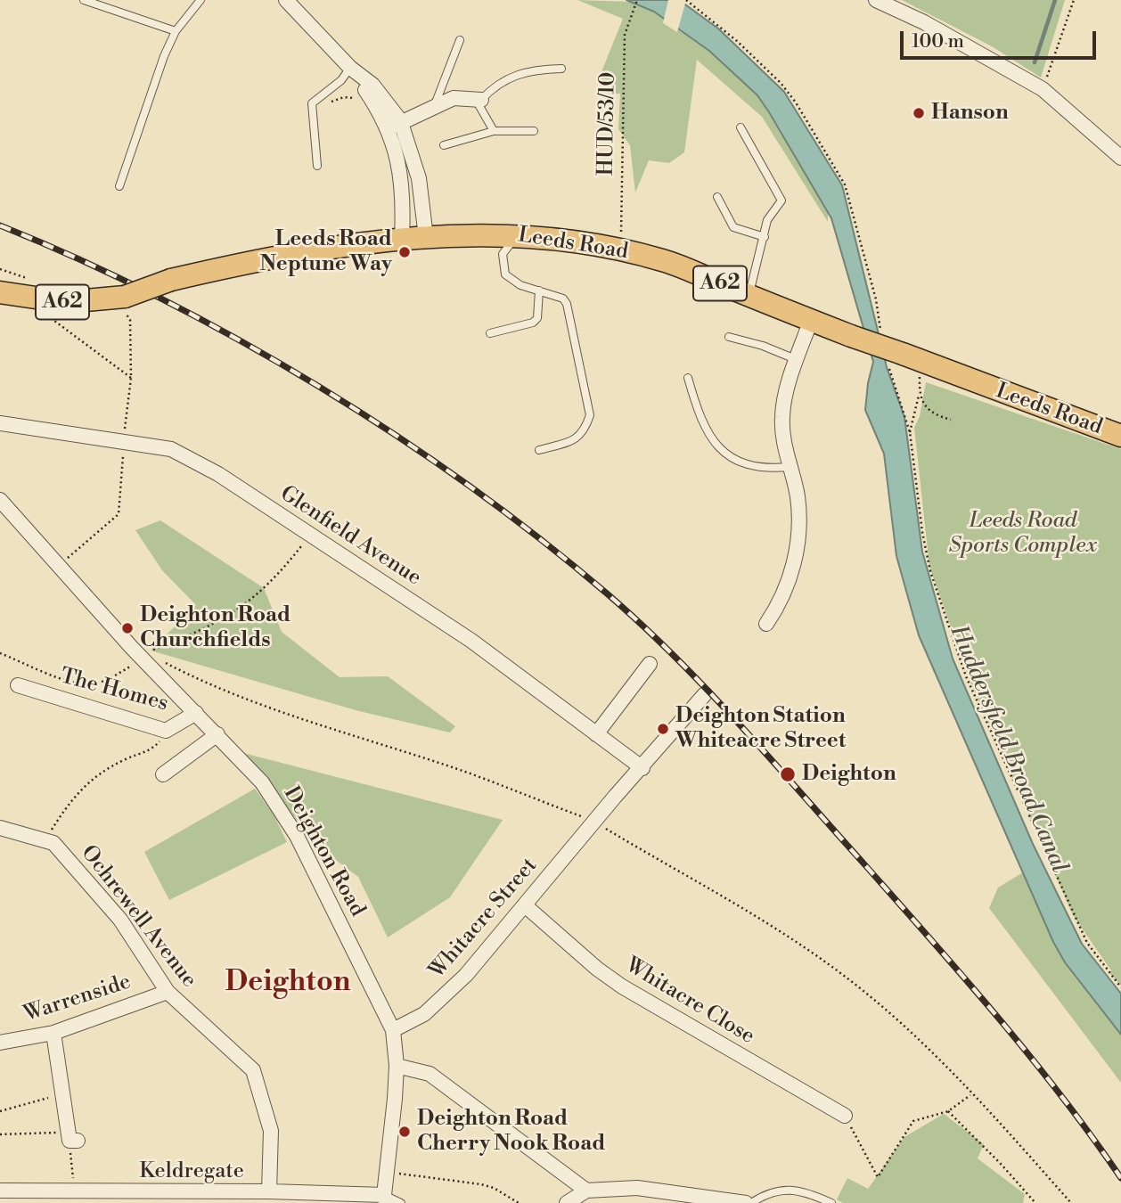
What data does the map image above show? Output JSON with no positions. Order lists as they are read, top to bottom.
{
  "streets": {
    "main road": ["Leeds Road", "A62"],
    "street": [
      "Glenfield Avenue",
      "The Homes",
      "Deighton Road",
      "Ochrewell Avenue",
      "Whitacre Street",
      "Warrenside",
      "Whitacre Close",
      "Keldregate"
    ],
    "path": ["HUD/53/10"]
  },
  "crossings": [
    ["Glenfield Avenue", "Whitacre Street"],
    ["The Homes", "Deighton Road"],
    ["Deighton Road", "Whitacre Street"],
    ["Deighton Road", "Keldregate"],
    ["Ochrewell Avenue", "Warrenside"],
    ["Ochrewell Avenue", "Keldregate"],
    ["Whitacre Street", "Whitacre Close"]
  ],
  "districts": ["Deighton"],
  "water": ["Huddersfield Broad Canal"],
  "parks": ["Leeds Road Sports Complex"],
  "places": [
    "Hanson",
    "Leeds Road Neptune Way",
    "Deighton Road Churchfields",
    "Deighton Station Whiteacre Street",
    "Deighton",
    "Deighton Road Cherry Nook Road"
  ],
  "scale_bar": "100 m"
}
